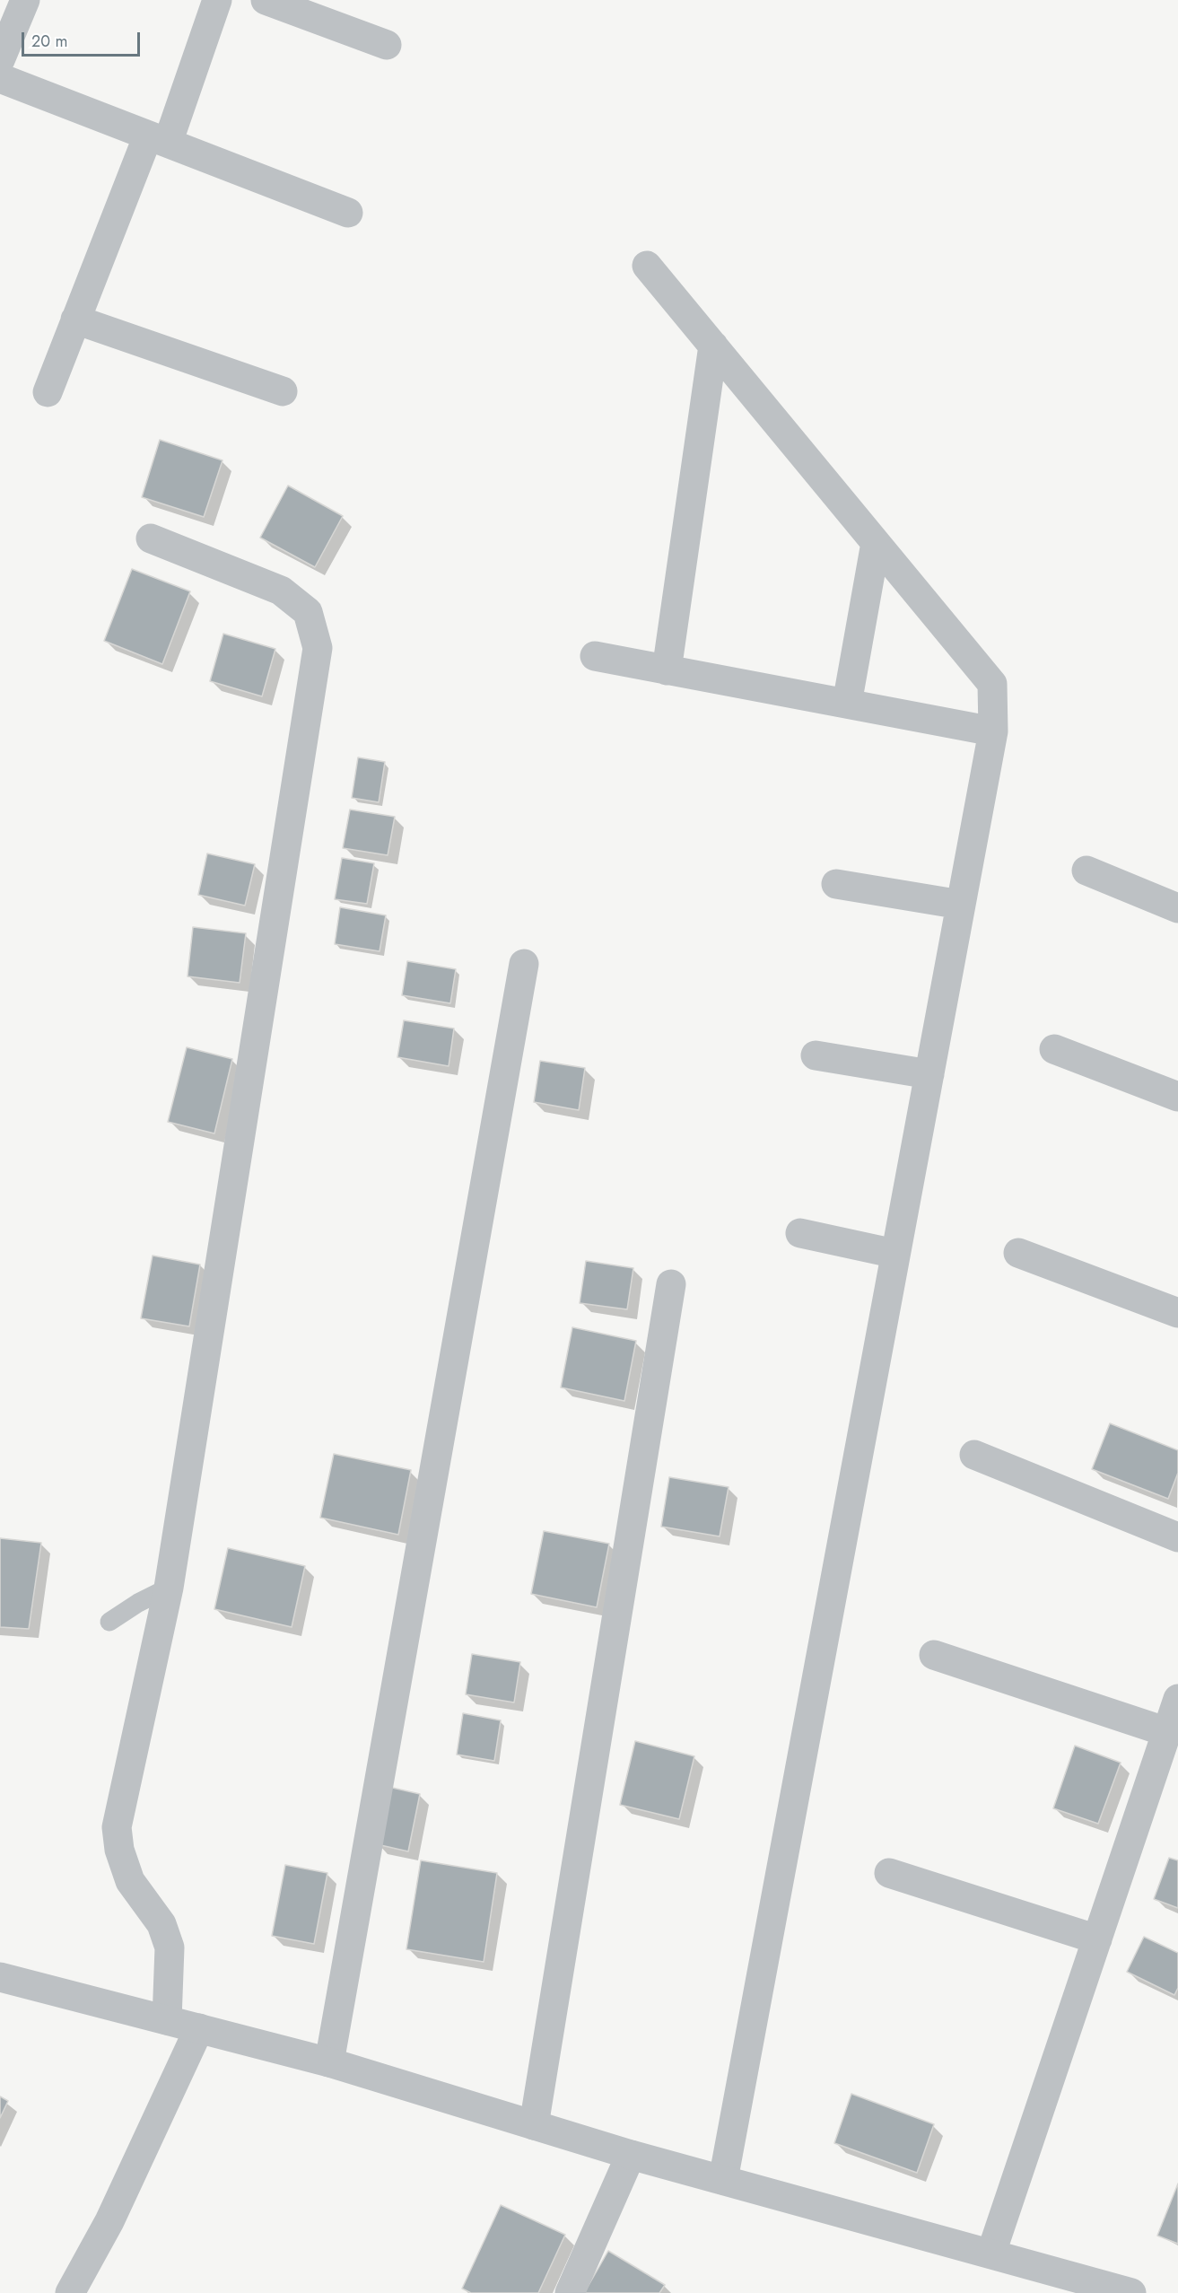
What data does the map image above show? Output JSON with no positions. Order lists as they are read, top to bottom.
{
  "scale_bar": "20 m"
}
